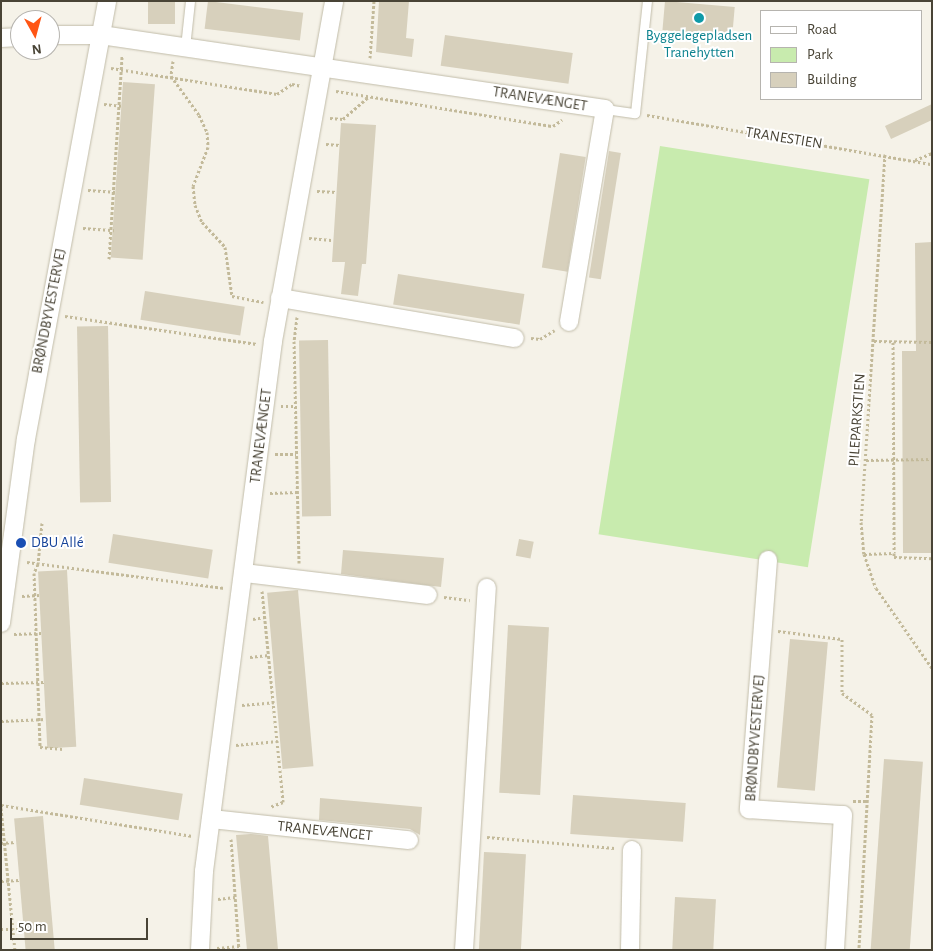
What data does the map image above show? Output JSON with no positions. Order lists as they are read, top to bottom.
{
  "streets": {
    "street": ["TRANEVÆNGET", "BRØNDBYVESTERVEJ"],
    "path": ["TRANESTIEN", "PILEPARKSTIEN"]
  },
  "crossings": [
    ["TRANEVÆNGET", "BRØNDBYVESTERVEJ"],
    ["TRANESTIEN", "PILEPARKSTIEN"]
  ],
  "places": ["Byggelegepladsen Tranehytten", "DBU Allé"],
  "legend": ["Road", "Park", "Building"],
  "scale_bar": "50 m",
  "north": "bottom"
}
